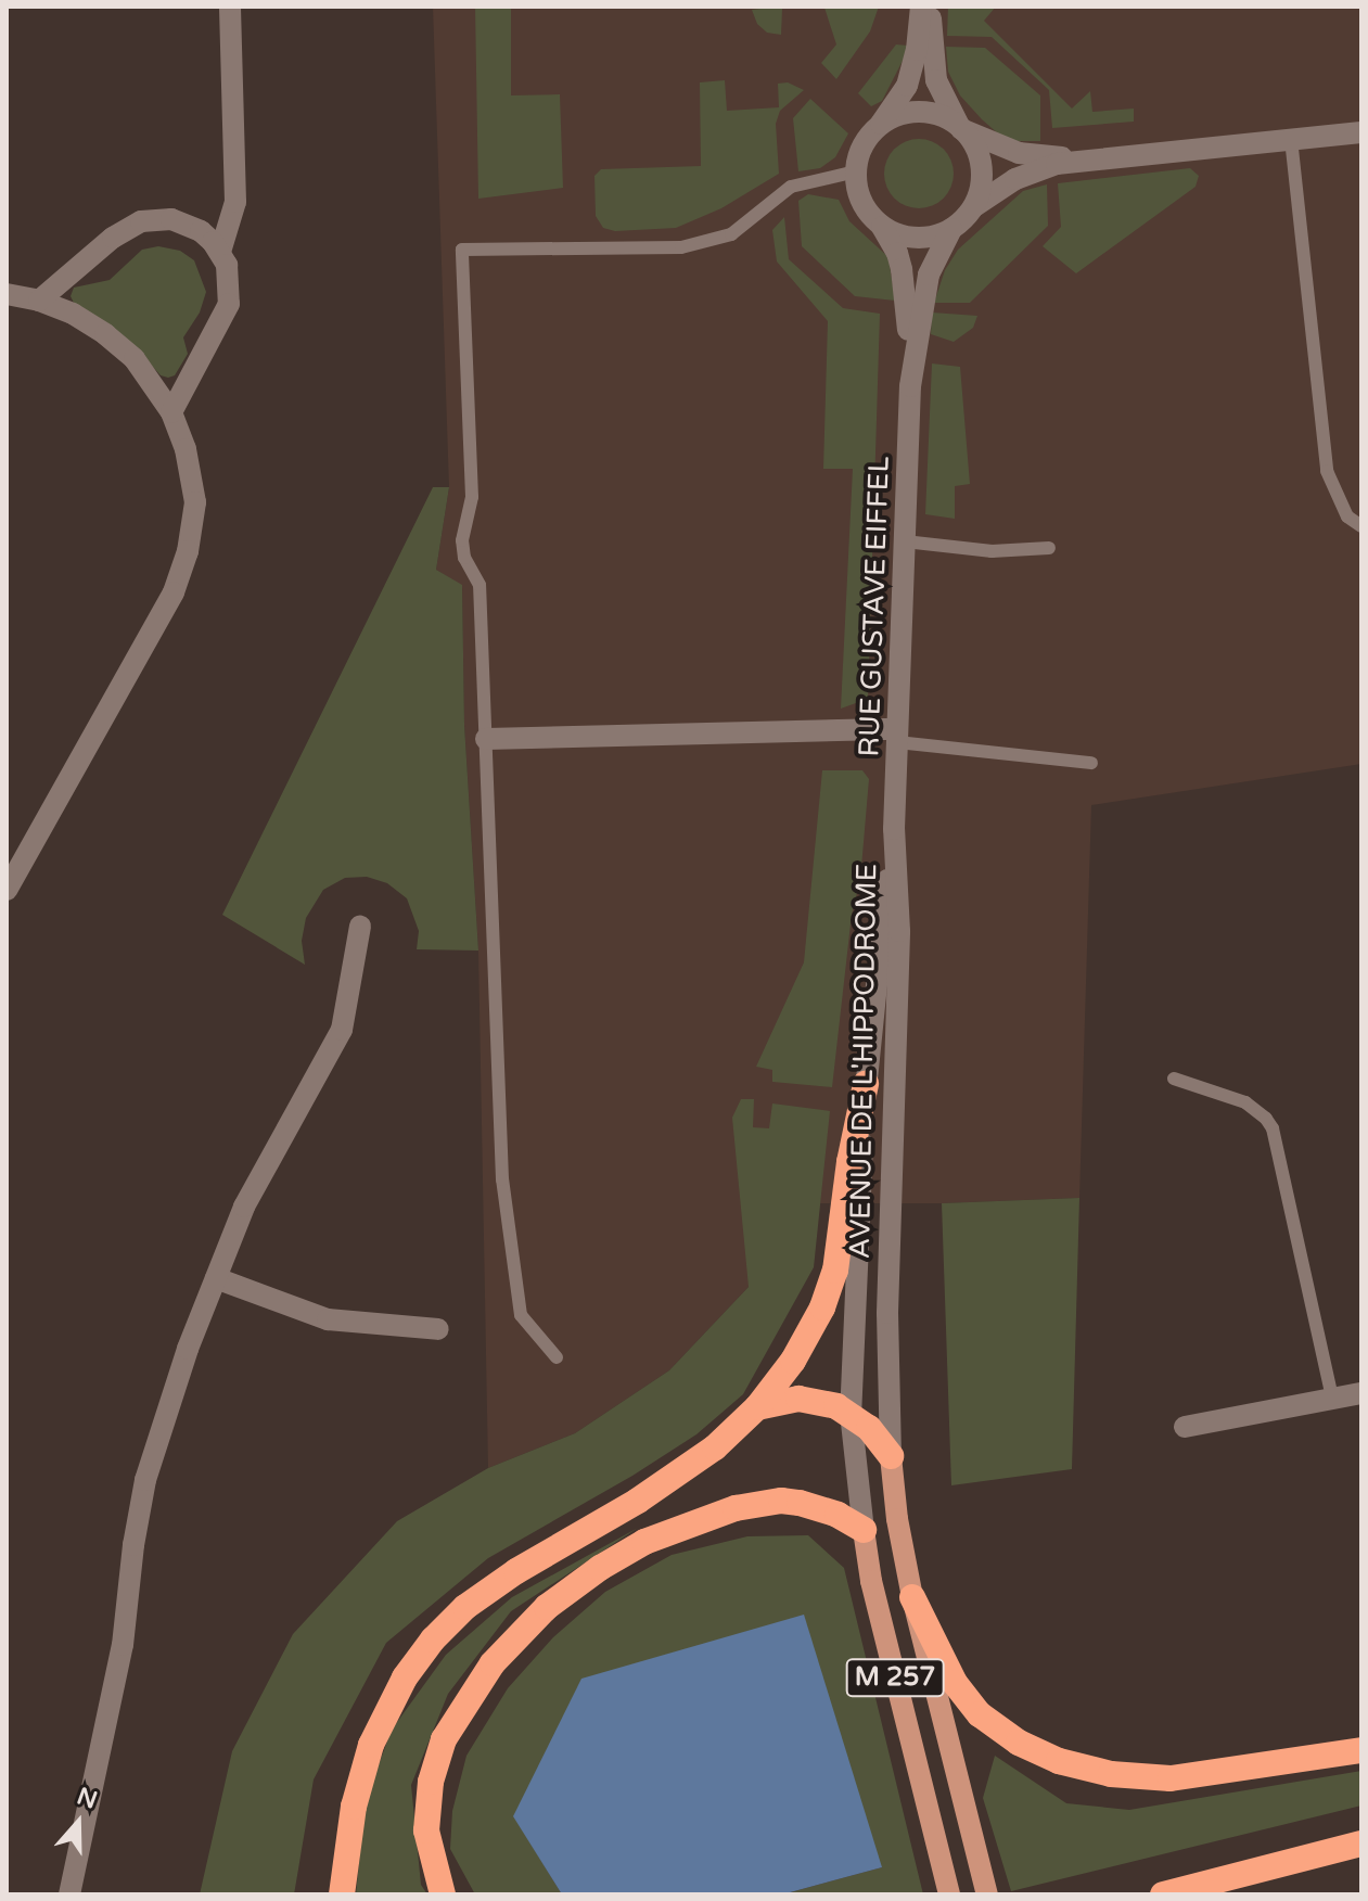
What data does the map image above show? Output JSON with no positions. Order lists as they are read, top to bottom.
{
  "streets": {
    "main road": ["AVENUE DE L'HIPPODROME", "M 257"],
    "street": ["RUE GUSTAVE EIFFEL"]
  },
  "crossings": [
    ["RUE GUSTAVE EIFFEL", "AVENUE DE L'HIPPODROME"]
  ],
  "north": "top"
}
